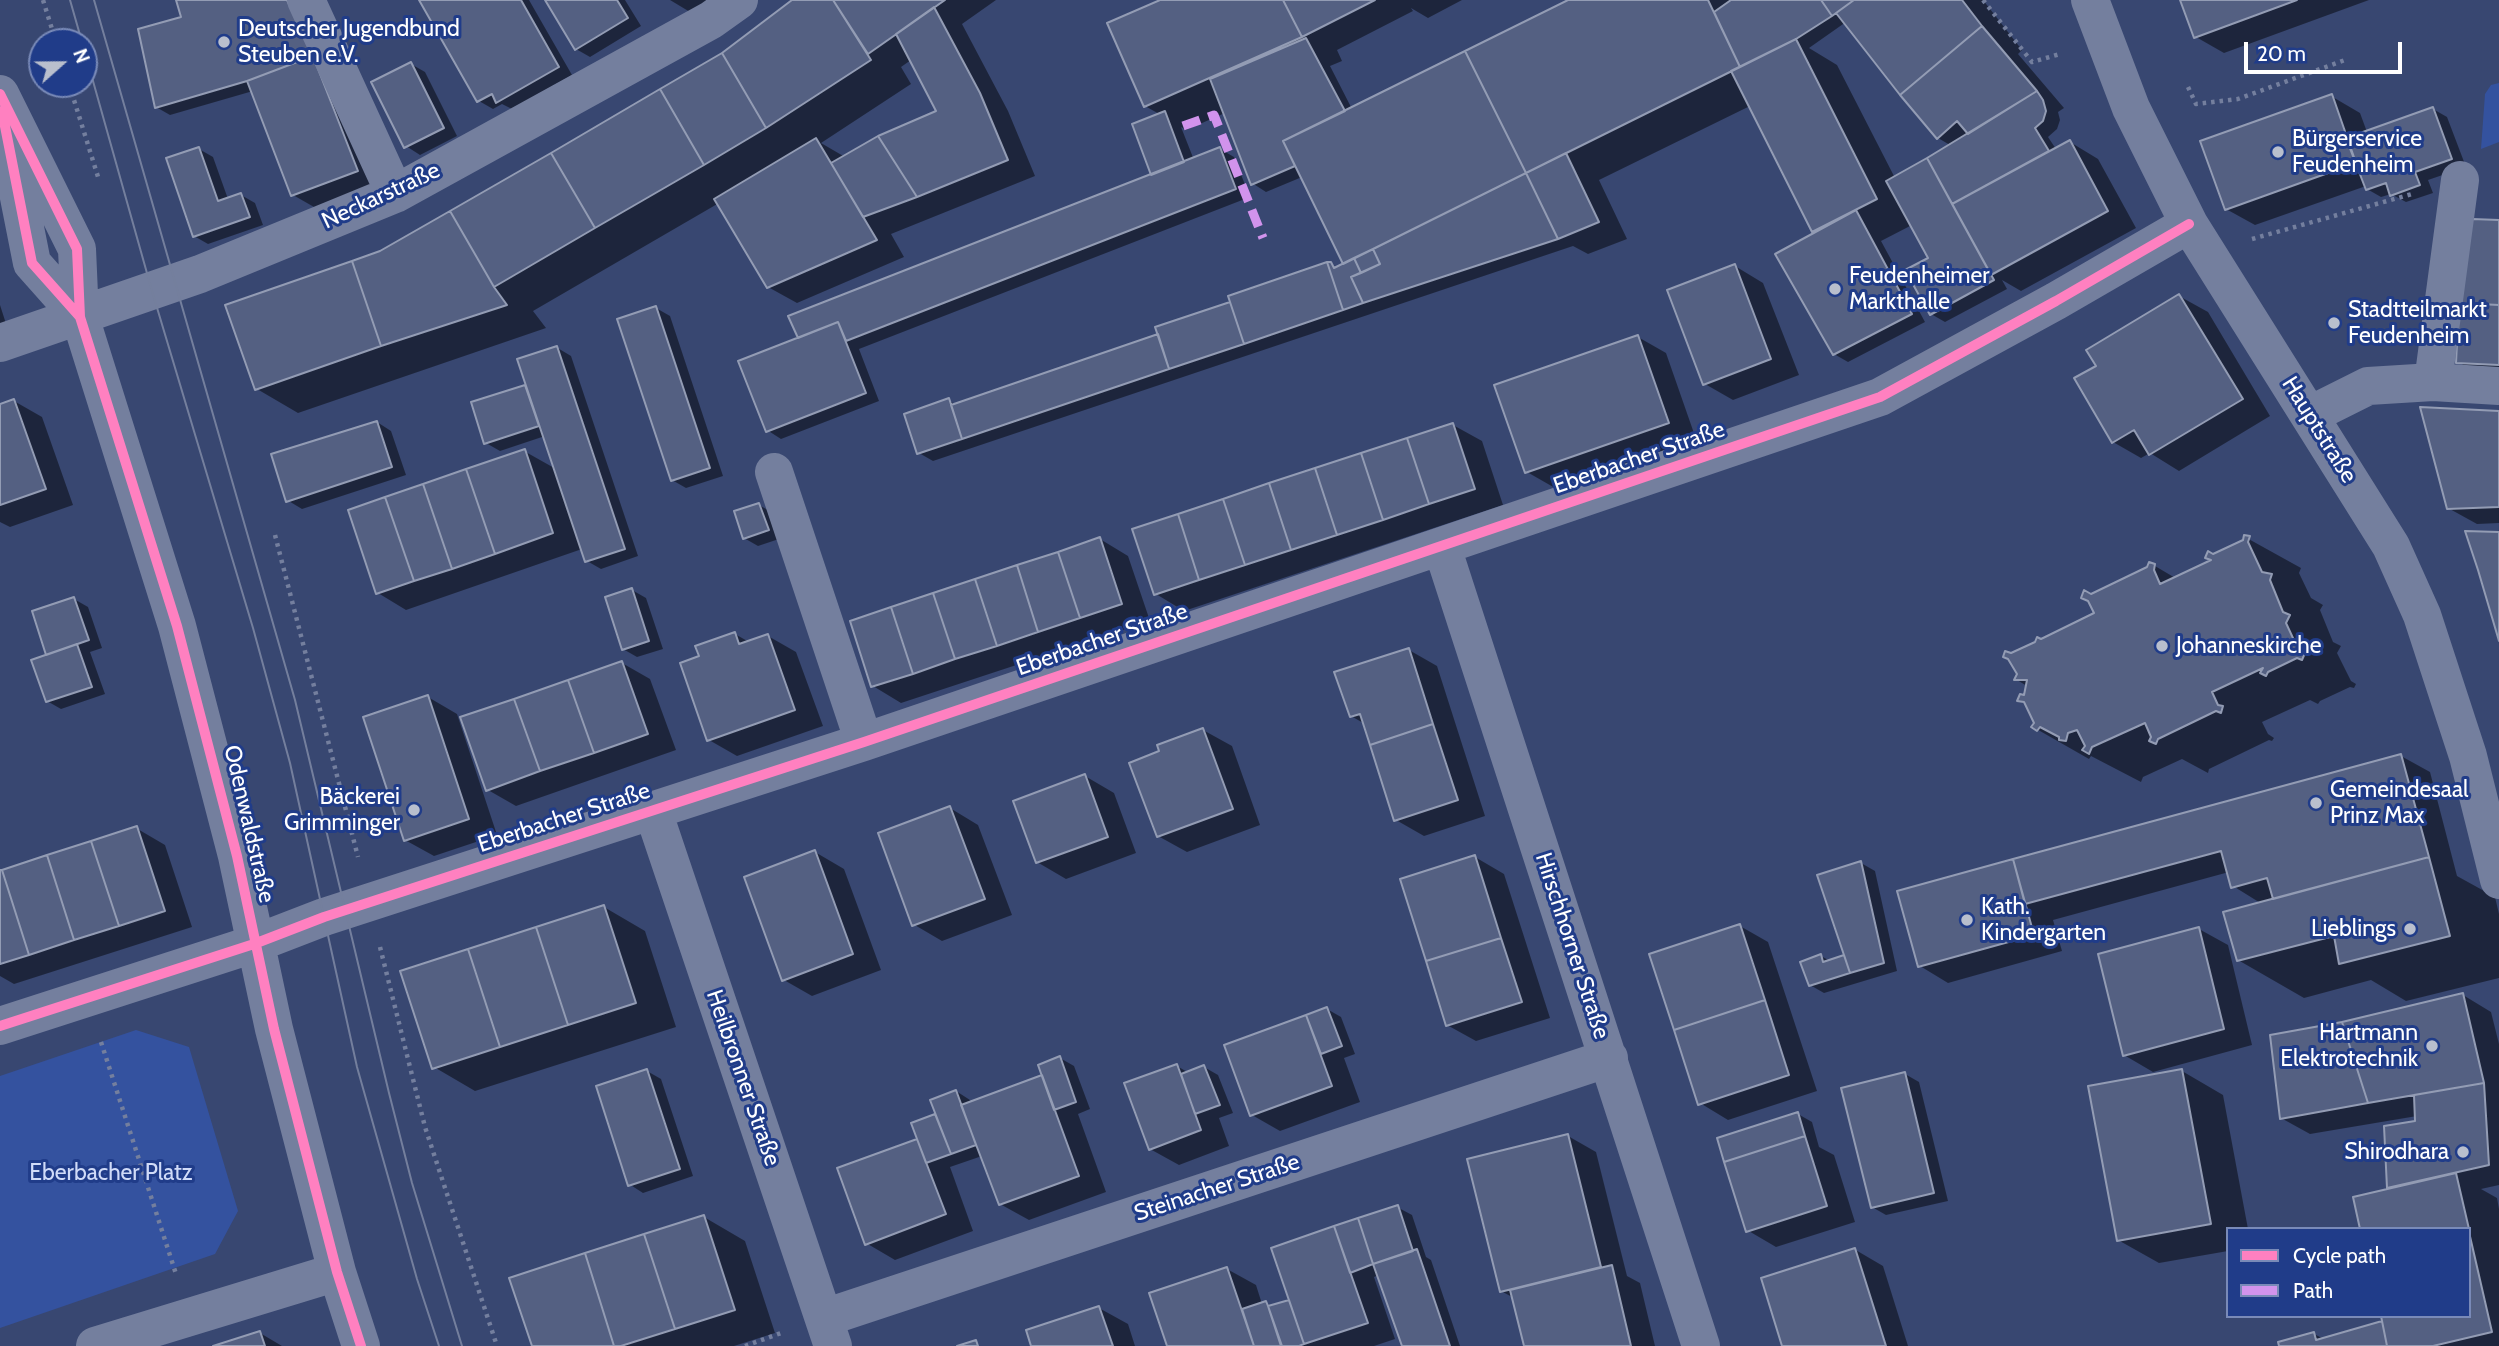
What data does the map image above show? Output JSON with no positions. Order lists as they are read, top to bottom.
{
  "streets": {
    "street": [
      "Neckarstraße",
      "Hauptstraße",
      "Eberbacher Straße",
      "Odenwaldstraße",
      "Hirschhorner Straße",
      "Heilbronner Straße",
      "Steinacher Straße"
    ]
  },
  "crossings": [
    ["Neckarstraße", "Odenwaldstraße"],
    ["Hauptstraße", "Eberbacher Straße"],
    ["Eberbacher Straße", "Odenwaldstraße"],
    ["Eberbacher Straße", "Hirschhorner Straße"],
    ["Eberbacher Straße", "Heilbronner Straße"],
    ["Hirschhorner Straße", "Steinacher Straße"],
    ["Heilbronner Straße", "Steinacher Straße"]
  ],
  "parks": ["Eberbacher Platz"],
  "places": [
    "Deutscher Jugendbund Steuben e.V.",
    "Bürgerservice Feudenheim",
    "Feudenheimer Markthalle",
    "Stadtteilmarkt Feudenheim",
    "Johanneskirche",
    "Gemeindesaal Prinz Max",
    "Bäckerei Grimminger",
    "Kath. Kindergarten",
    "Lieblings",
    "Hartmann Elektrotechnik",
    "Shirodhara"
  ],
  "legend": ["Cycle path", "Path"],
  "scale_bar": "20 m",
  "north": "right"
}
